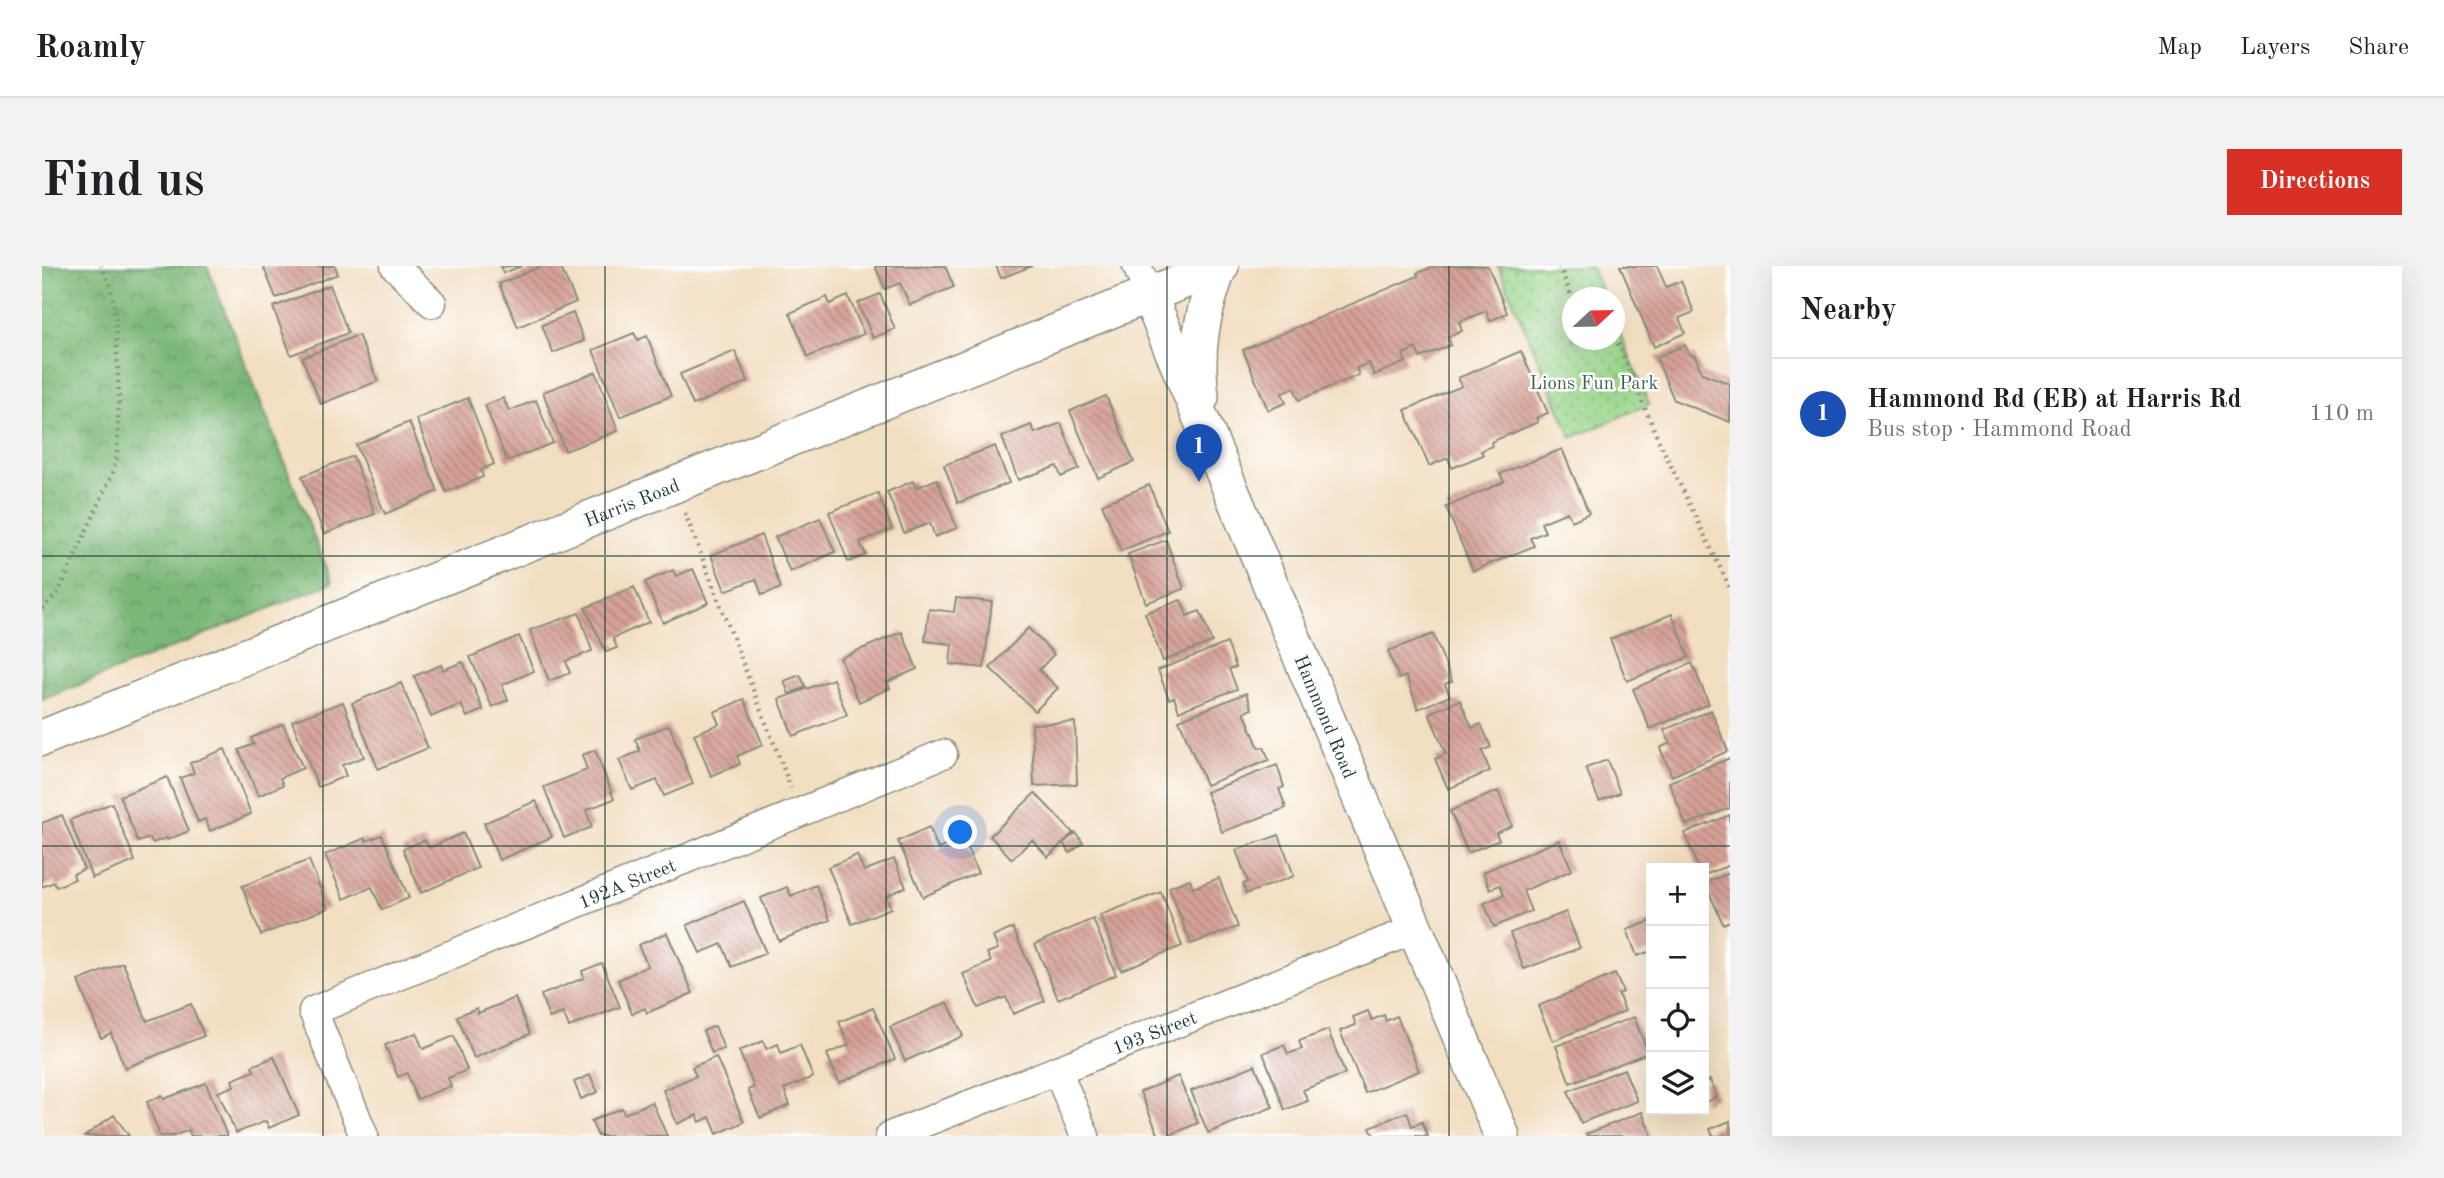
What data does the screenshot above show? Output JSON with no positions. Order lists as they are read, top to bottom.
{
  "streets": {
    "main road": ["Harris Road", "Hammond Road"],
    "street": ["192A Street", "193 Street"]
  },
  "crossings": [
    ["Harris Road", "Hammond Road"],
    ["Hammond Road", "193 Street"]
  ],
  "parks": ["Lions Fun Park"],
  "north": "right",
  "page": {
    "header": "Roamly",
    "nav": ["Map", "Layers", "Share"],
    "buttons": "Directions",
    "title": "Find us",
    "heading": "Nearby",
    "list": [
      {
        "mark": "1",
        "name": "Hammond Rd (EB) at Harris Rd",
        "note": "Bus stop · Hammond Road",
        "value": "110 m"
      }
    ],
    "pins": "1",
    "map_buttons": ["+", "−"]
  }
}
